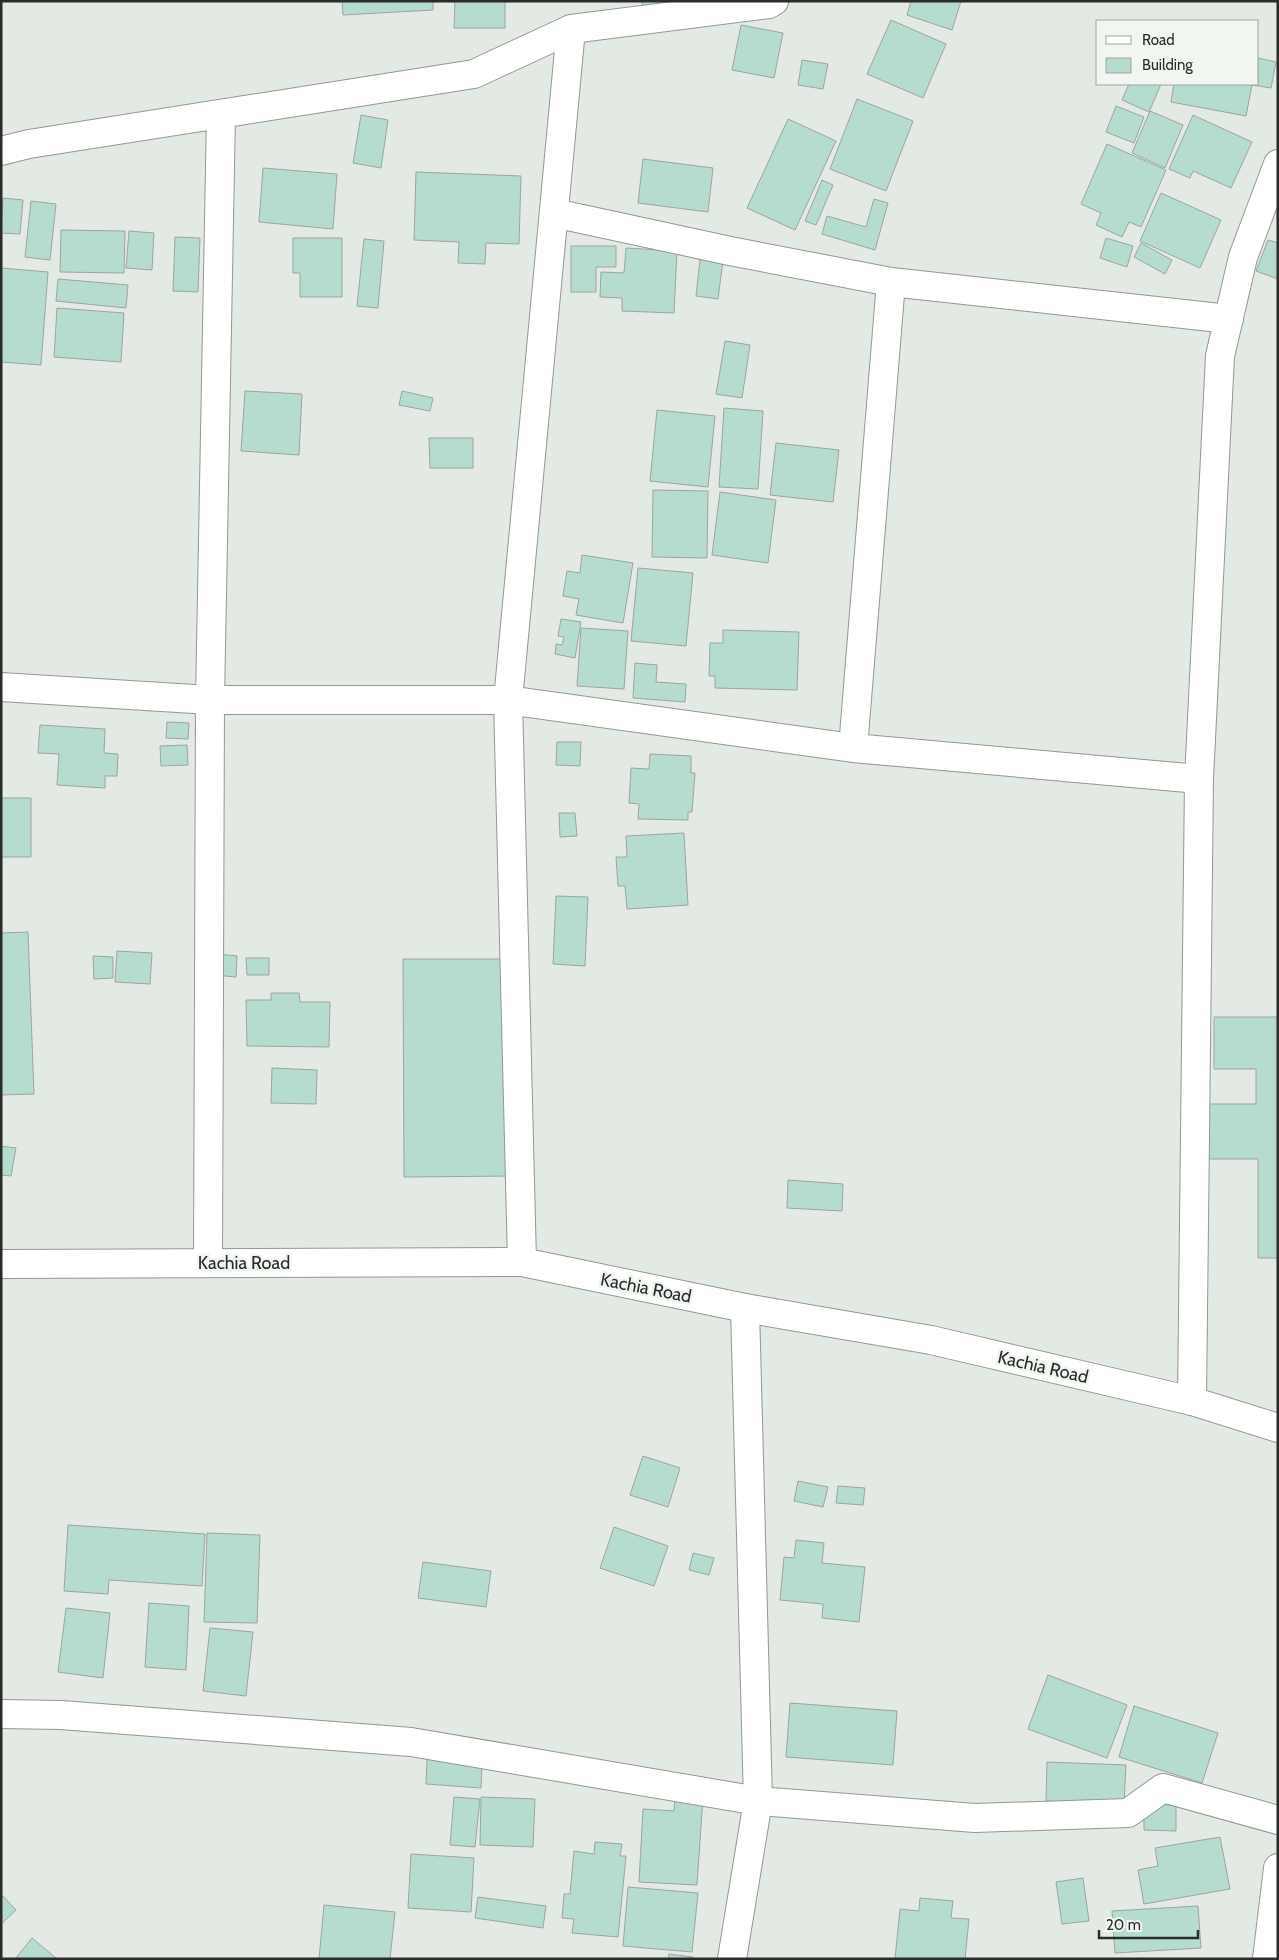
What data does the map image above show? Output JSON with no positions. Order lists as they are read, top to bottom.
{
  "streets": {
    "main road": ["Kachia Road"]
  },
  "legend": ["Road", "Building"],
  "scale_bar": "20 m"
}
